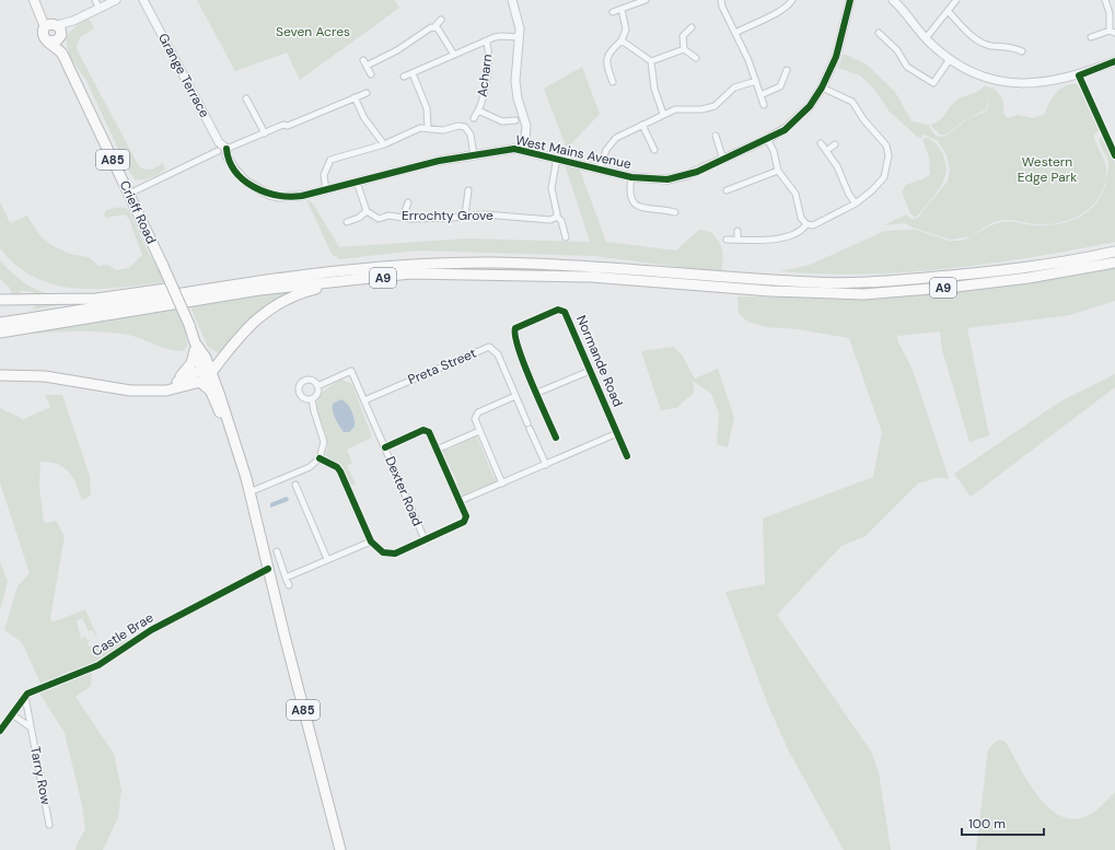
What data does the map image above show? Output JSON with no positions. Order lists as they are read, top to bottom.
{
  "streets": {
    "highway": ["A85", "Crieff Road", "A9"],
    "street": [
      "Grange Terrace",
      "Acharn",
      "West Mains Avenue",
      "Errochty Grove",
      "Normande Road",
      "Preta Street",
      "Dexter Road",
      "Castle Brae",
      "Tarry Row"
    ]
  },
  "crossings": [
    ["Grange Terrace", "West Mains Avenue"],
    ["A85", "Crieff Road"],
    ["A85", "A9"],
    ["A85", "Castle Brae"],
    ["Crieff Road", "A9"],
    ["Preta Street", "Dexter Road"],
    ["Castle Brae", "Tarry Row"]
  ],
  "parks": ["Seven Acres", "Western Edge Park"],
  "scale_bar": "100 m"
}
